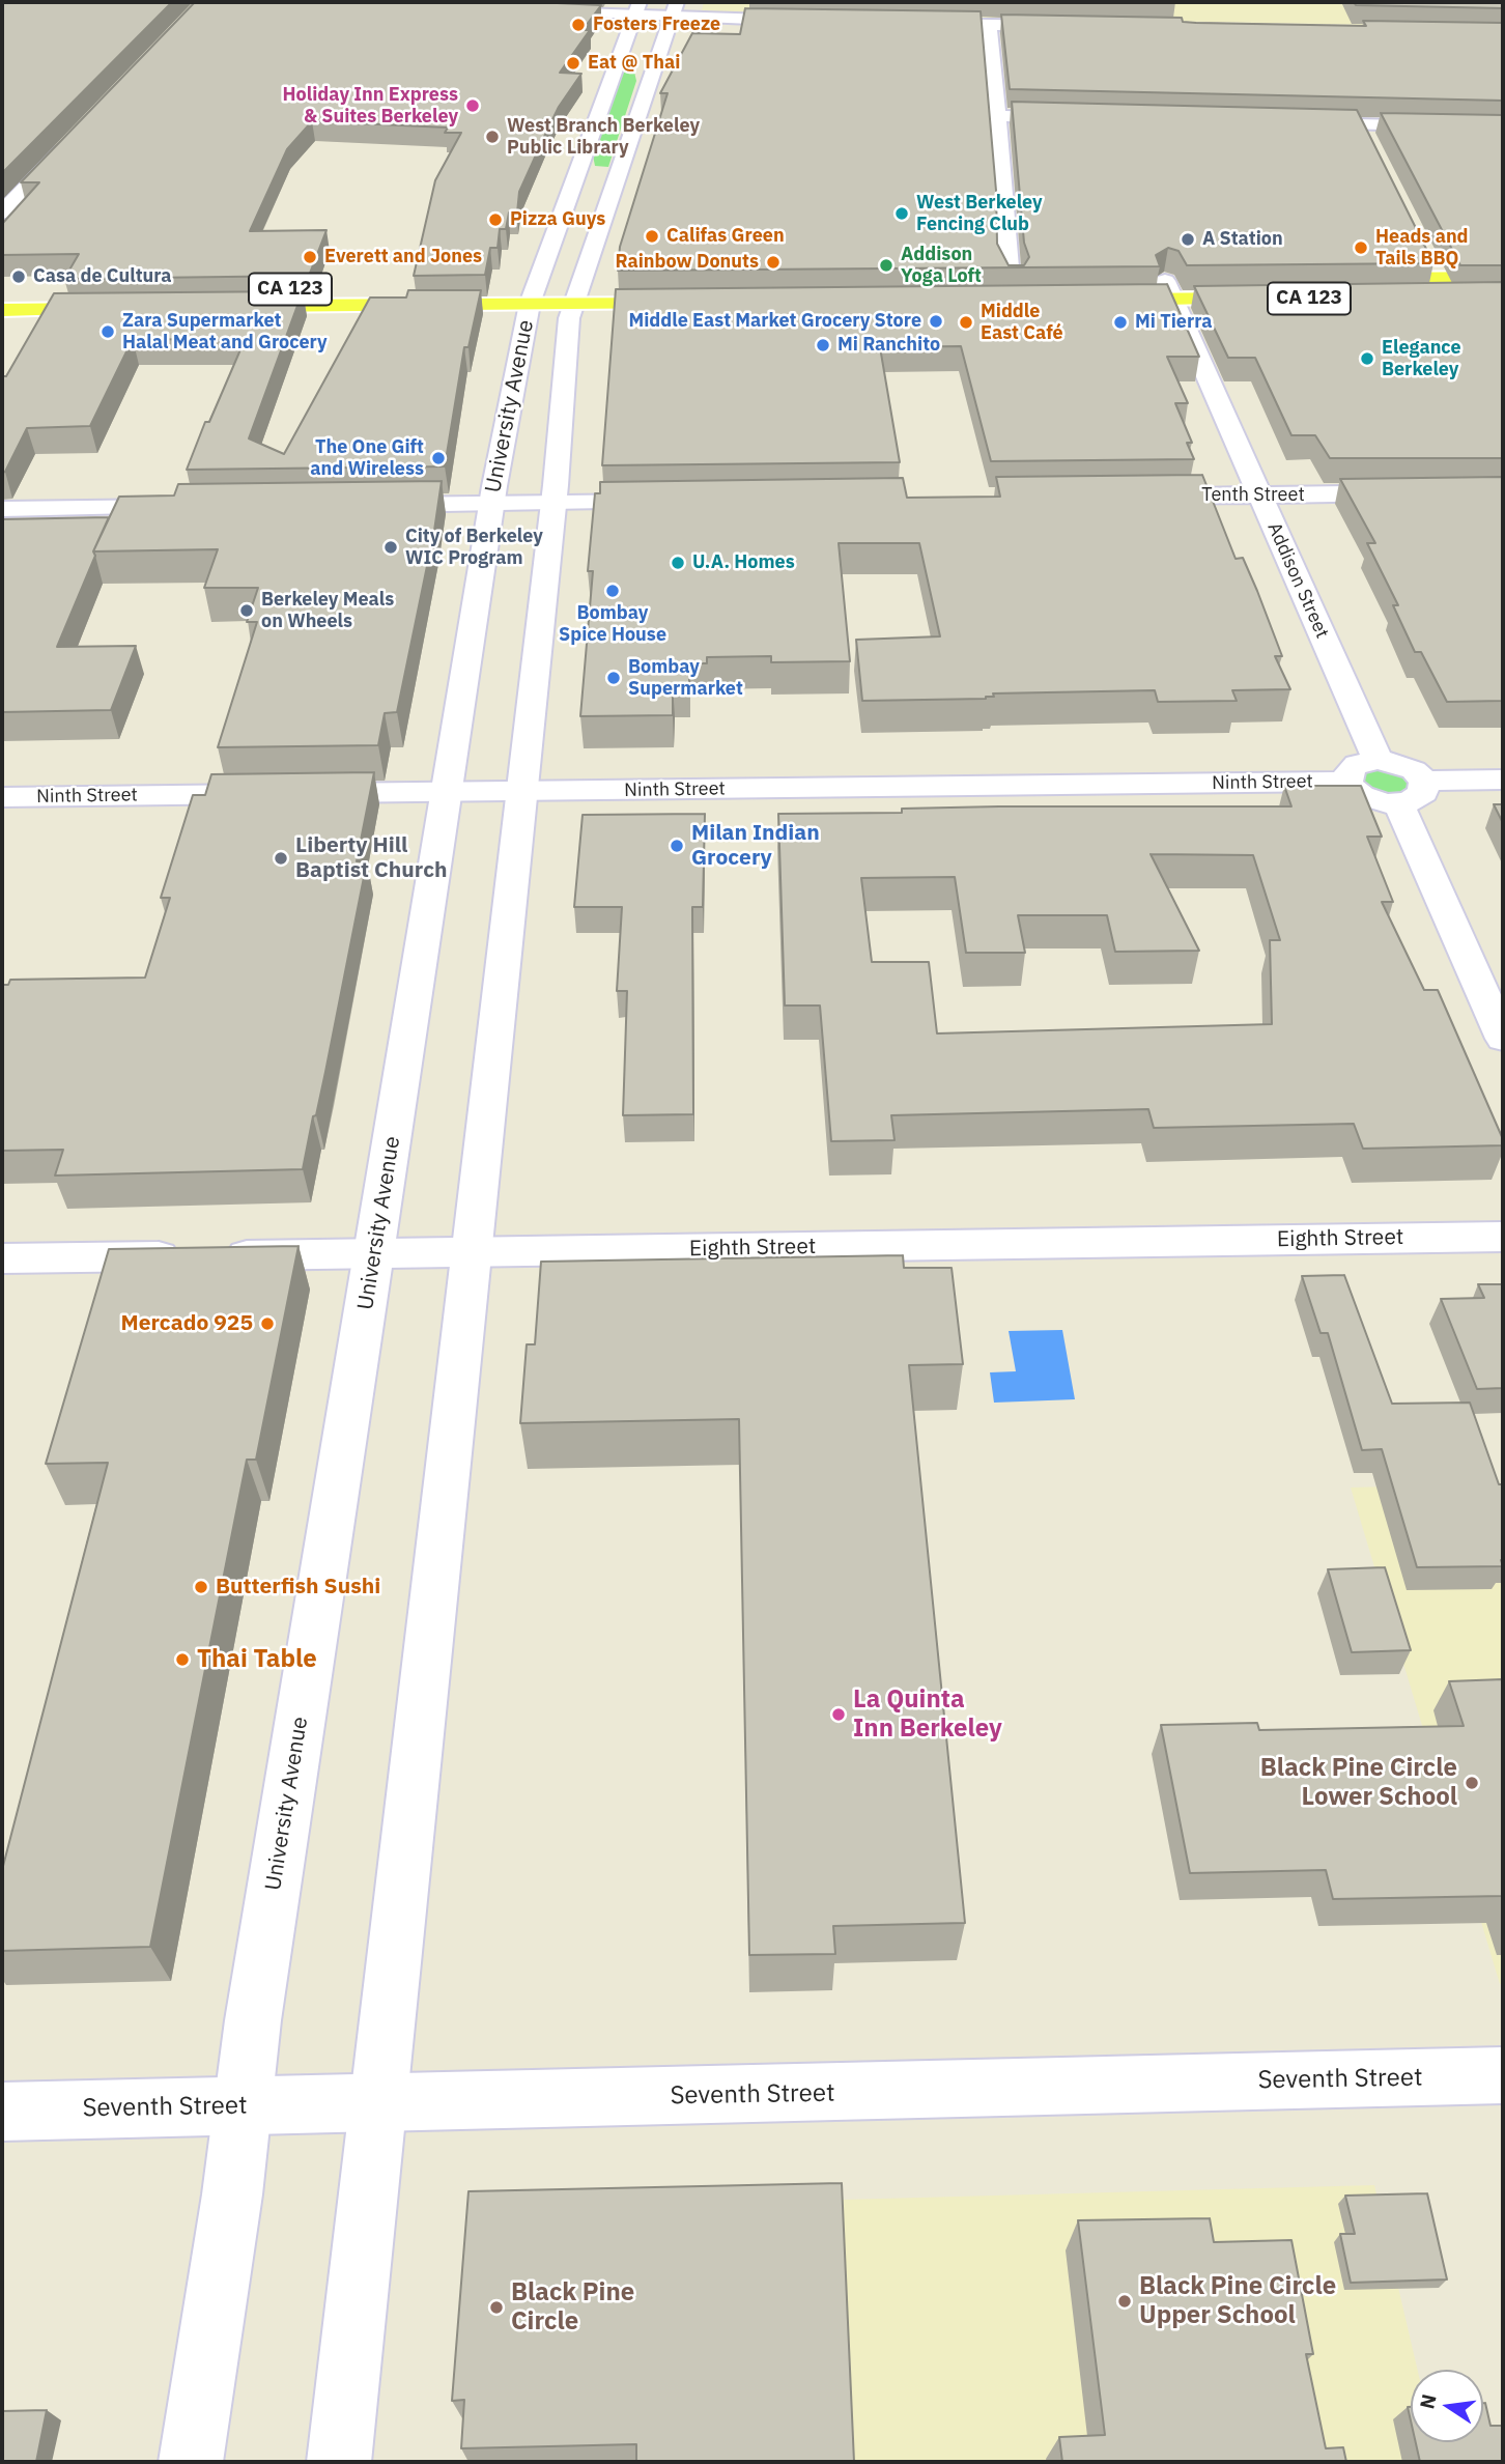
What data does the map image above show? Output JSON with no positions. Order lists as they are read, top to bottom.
{
  "streets": {
    "main road": ["CA 123"],
    "street": [
      "University Avenue",
      "Tenth Street",
      "Addison Street",
      "Ninth Street",
      "Eighth Street",
      "Seventh Street"
    ]
  },
  "crossings": [
    ["CA 123", "University Avenue"],
    ["CA 123", "Addison Street"],
    ["University Avenue", "Ninth Street"],
    ["University Avenue", "Eighth Street"],
    ["University Avenue", "Seventh Street"],
    ["Tenth Street", "Addison Street"]
  ],
  "places": [
    "Fosters Freeze",
    "Eat @ Thai",
    "Holiday Inn Express & Suites Berkeley",
    "West Branch Berkeley Public Library",
    "West Berkeley Fencing Club",
    "Pizza Guys",
    "Califas Green",
    "A Station",
    "Heads and Tails BBQ",
    "Everett and Jones",
    "Rainbow Donuts",
    "Addison Yoga Loft",
    "Casa de Cultura",
    "Middle East Market Grocery Store",
    "Middle East Café",
    "Mi Tierra",
    "Zara Supermarket Halal Meat and Grocery",
    "Mi Ranchito",
    "Elegance Berkeley",
    "The One Gift and Wireless",
    "City of Berkeley WIC Program",
    "U.A. Homes",
    "Bombay Spice House",
    "Berkeley Meals on Wheels",
    "Bombay Supermarket",
    "Milan Indian Grocery",
    "Liberty Hill Baptist Church",
    "Mercado 925",
    "Butterfish Sushi",
    "Thai Table",
    "La Quinta Inn Berkeley",
    "Black Pine Circle Lower School",
    "Black Pine Circle Upper School",
    "Black Pine Circle"
  ],
  "north": "left"
}
